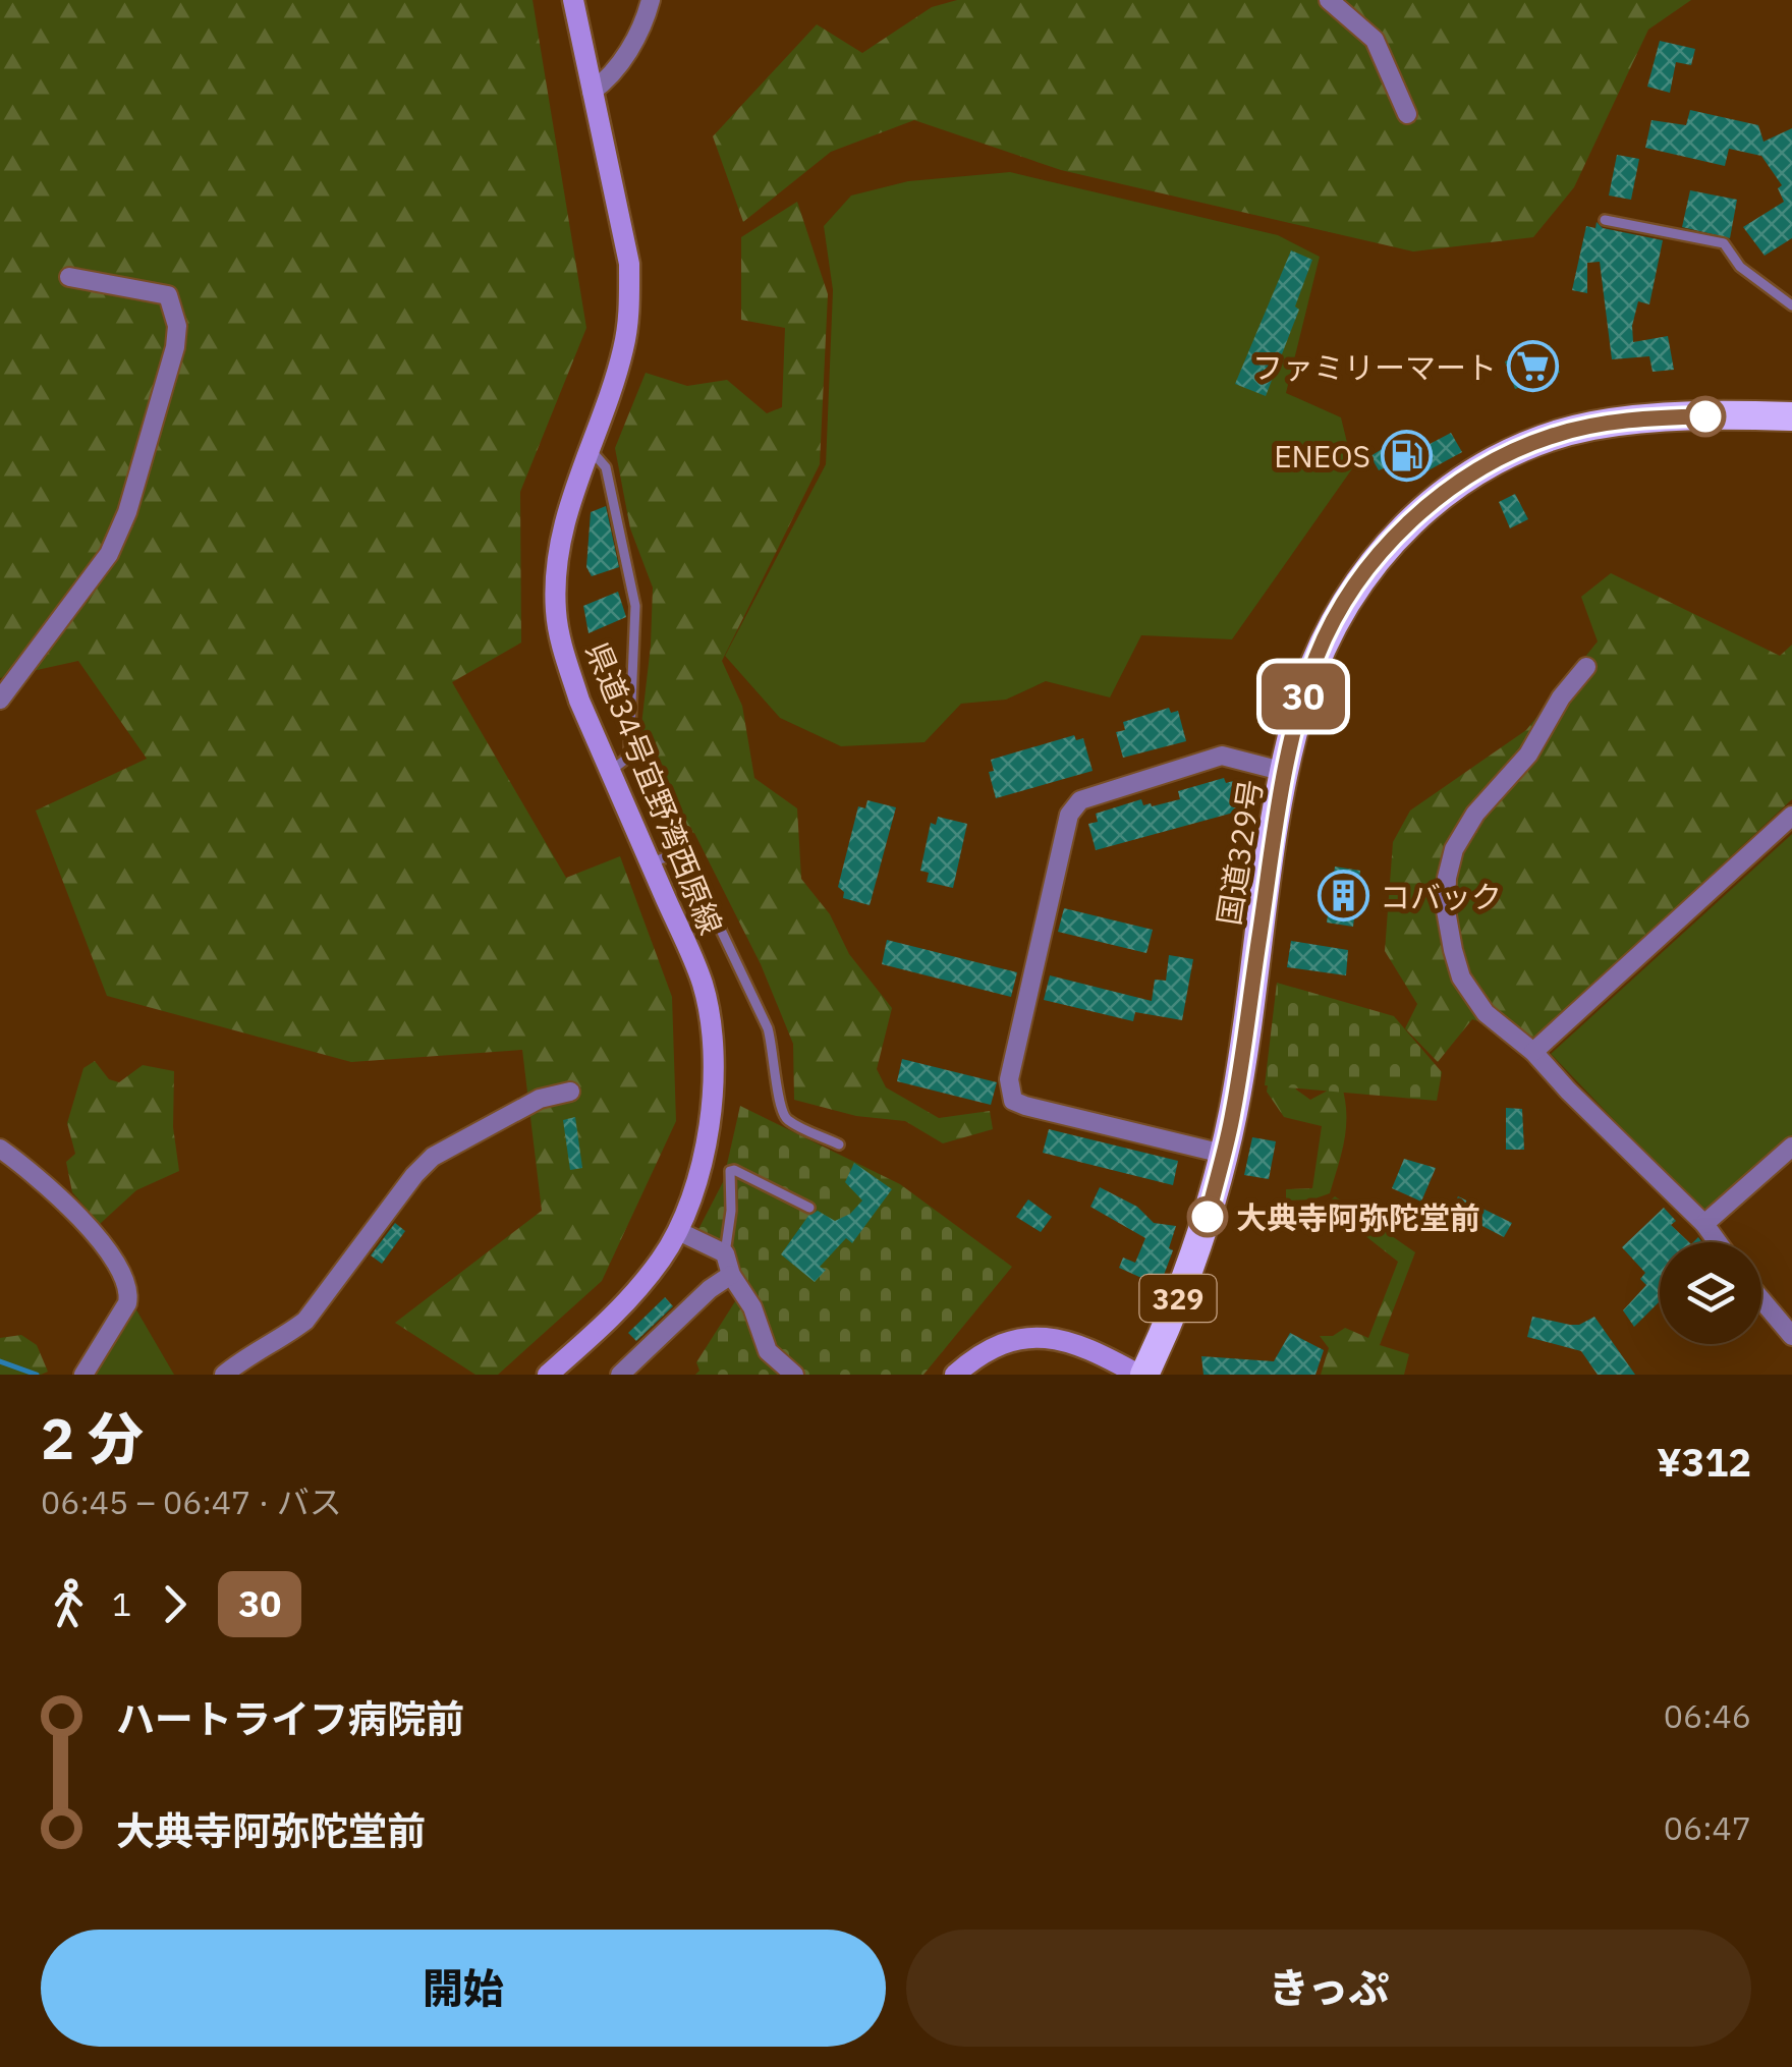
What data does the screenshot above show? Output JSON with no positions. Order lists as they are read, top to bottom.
{
  "streets": {
    "highway": ["国道329号", "329"],
    "main road": ["県道34号宜野湾西原線"]
  },
  "places": {
    "supermarket": ["ファミリーマート"],
    "fuel station": ["ENEOS"],
    "building": ["コバック"],
    "other": ["大典寺阿弥陀堂前"]
  },
  "lines": ["bus line 30"],
  "page": {
    "on_map": "30",
    "heading": ["2 分", "06:45 – 06:47 · バス", "¥312"],
    "legs": ["1", "30"],
    "list": [
      {
        "name": "ハートライフ病院前",
        "value": "06:46"
      },
      {
        "name": "大典寺阿弥陀堂前",
        "value": "06:47"
      }
    ],
    "buttons": ["開始", "きっぷ"]
  }
}
